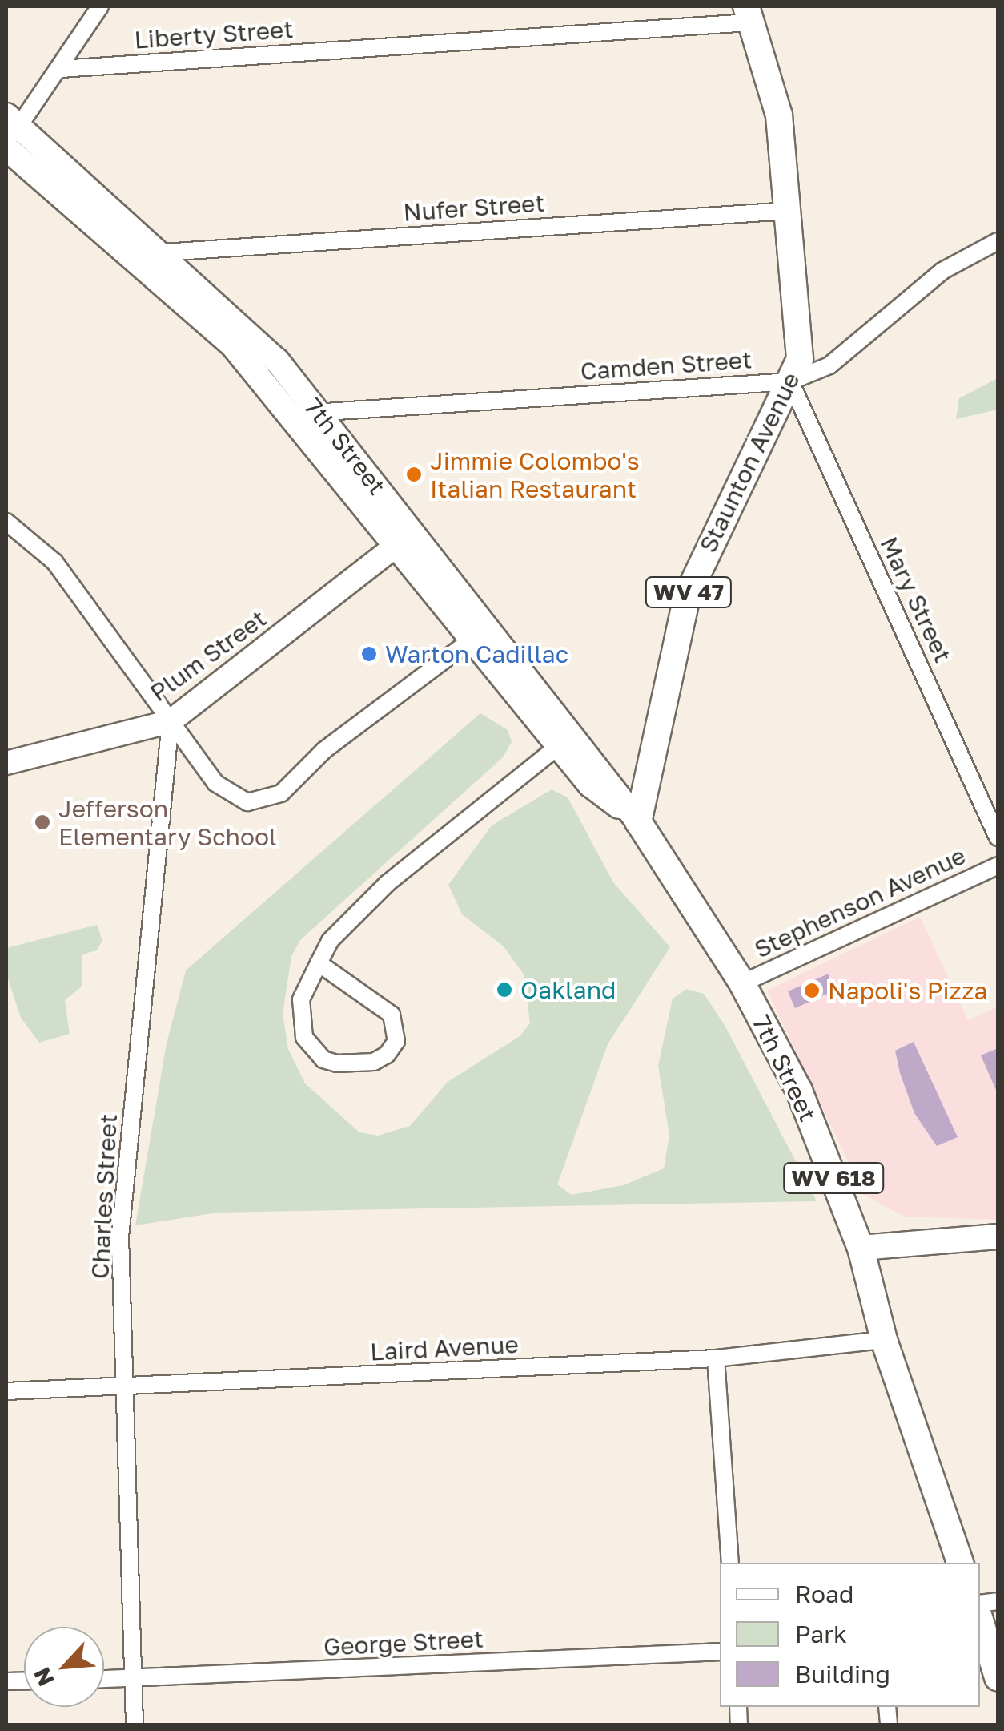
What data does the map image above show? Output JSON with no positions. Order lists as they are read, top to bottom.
{
  "streets": {
    "main road": [
      "7th Street",
      "Staunton Avenue",
      "WV 47",
      "WV 618"
    ],
    "street": [
      "Liberty Street",
      "Nufer Street",
      "Camden Street",
      "Mary Street",
      "Plum Street",
      "Stephenson Avenue",
      "Charles Street",
      "Laird Avenue",
      "George Street"
    ]
  },
  "crossings": [
    ["Liberty Street", "Staunton Avenue"],
    ["Nufer Street", "7th Street"],
    ["Nufer Street", "Staunton Avenue"],
    ["Camden Street", "7th Street"],
    ["Camden Street", "Staunton Avenue"],
    ["Camden Street", "Mary Street"],
    ["7th Street", "Staunton Avenue"],
    ["7th Street", "Plum Street"],
    ["7th Street", "Stephenson Avenue"],
    ["7th Street", "Laird Avenue"],
    ["Staunton Avenue", "Mary Street"],
    ["Plum Street", "Charles Street"],
    ["Charles Street", "Laird Avenue"],
    ["Charles Street", "George Street"]
  ],
  "places": [
    "Jimmie Colombo's Italian Restaurant",
    "Warton Cadillac",
    "Jefferson Elementary School",
    "Oakland",
    "Napoli's Pizza"
  ],
  "legend": ["Road", "Park", "Building"],
  "north": "bottom left"
}
